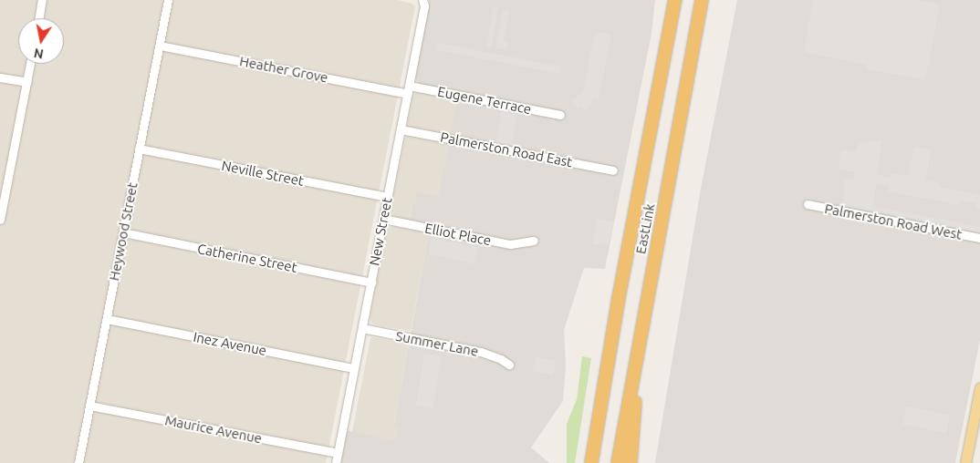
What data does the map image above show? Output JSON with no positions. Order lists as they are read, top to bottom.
{
  "streets": {
    "highway": ["EastLink"],
    "street": [
      "Heather Grove",
      "Eugene Terrace",
      "Palmerston Road East",
      "Neville Street",
      "Palmerston Road West",
      "Heywood Street",
      "New Street",
      "Elliot Place",
      "Catherine Street",
      "Inez Avenue",
      "Summer Lane",
      "Maurice Avenue"
    ]
  },
  "crossings": [
    ["Heather Grove", "Eugene Terrace"],
    ["Heather Grove", "Heywood Street"],
    ["Heather Grove", "New Street"],
    ["Eugene Terrace", "New Street"],
    ["Palmerston Road East", "New Street"],
    ["Neville Street", "Heywood Street"],
    ["Neville Street", "New Street"],
    ["Heywood Street", "Catherine Street"],
    ["Heywood Street", "Inez Avenue"],
    ["Heywood Street", "Maurice Avenue"],
    ["New Street", "Elliot Place"],
    ["New Street", "Catherine Street"],
    ["New Street", "Inez Avenue"],
    ["New Street", "Summer Lane"],
    ["New Street", "Maurice Avenue"]
  ],
  "north": "bottom"
}
